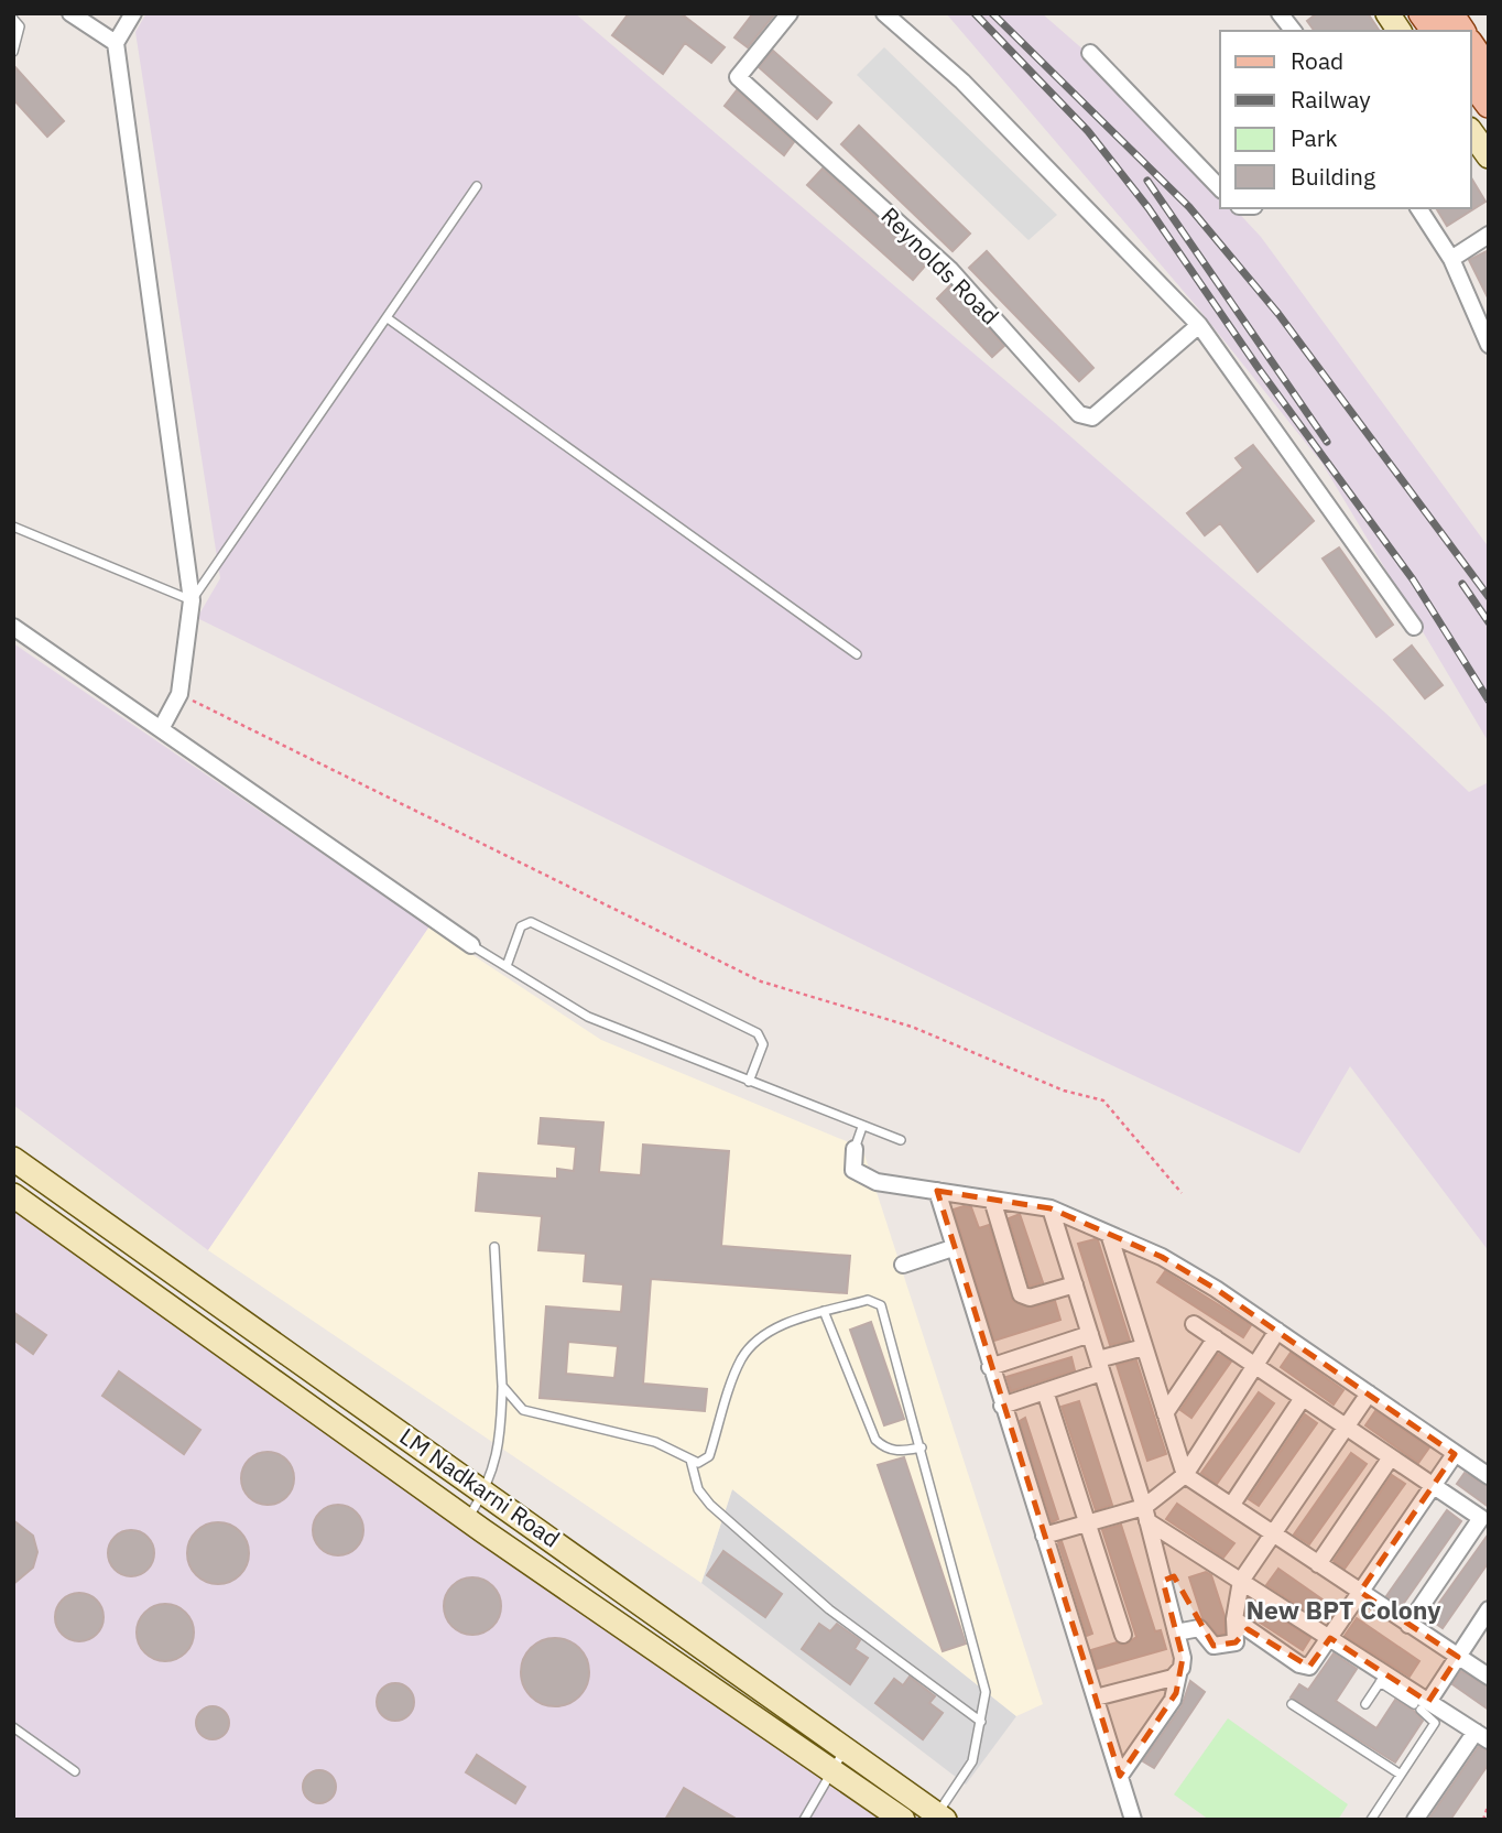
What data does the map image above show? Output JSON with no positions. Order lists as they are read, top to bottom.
{
  "streets": {
    "street": ["Reynolds Road", "LM Nadkarni Road"]
  },
  "districts": ["New BPT Colony"],
  "legend": [
    "Road",
    "Railway",
    "Park",
    "Building"
  ]
}
